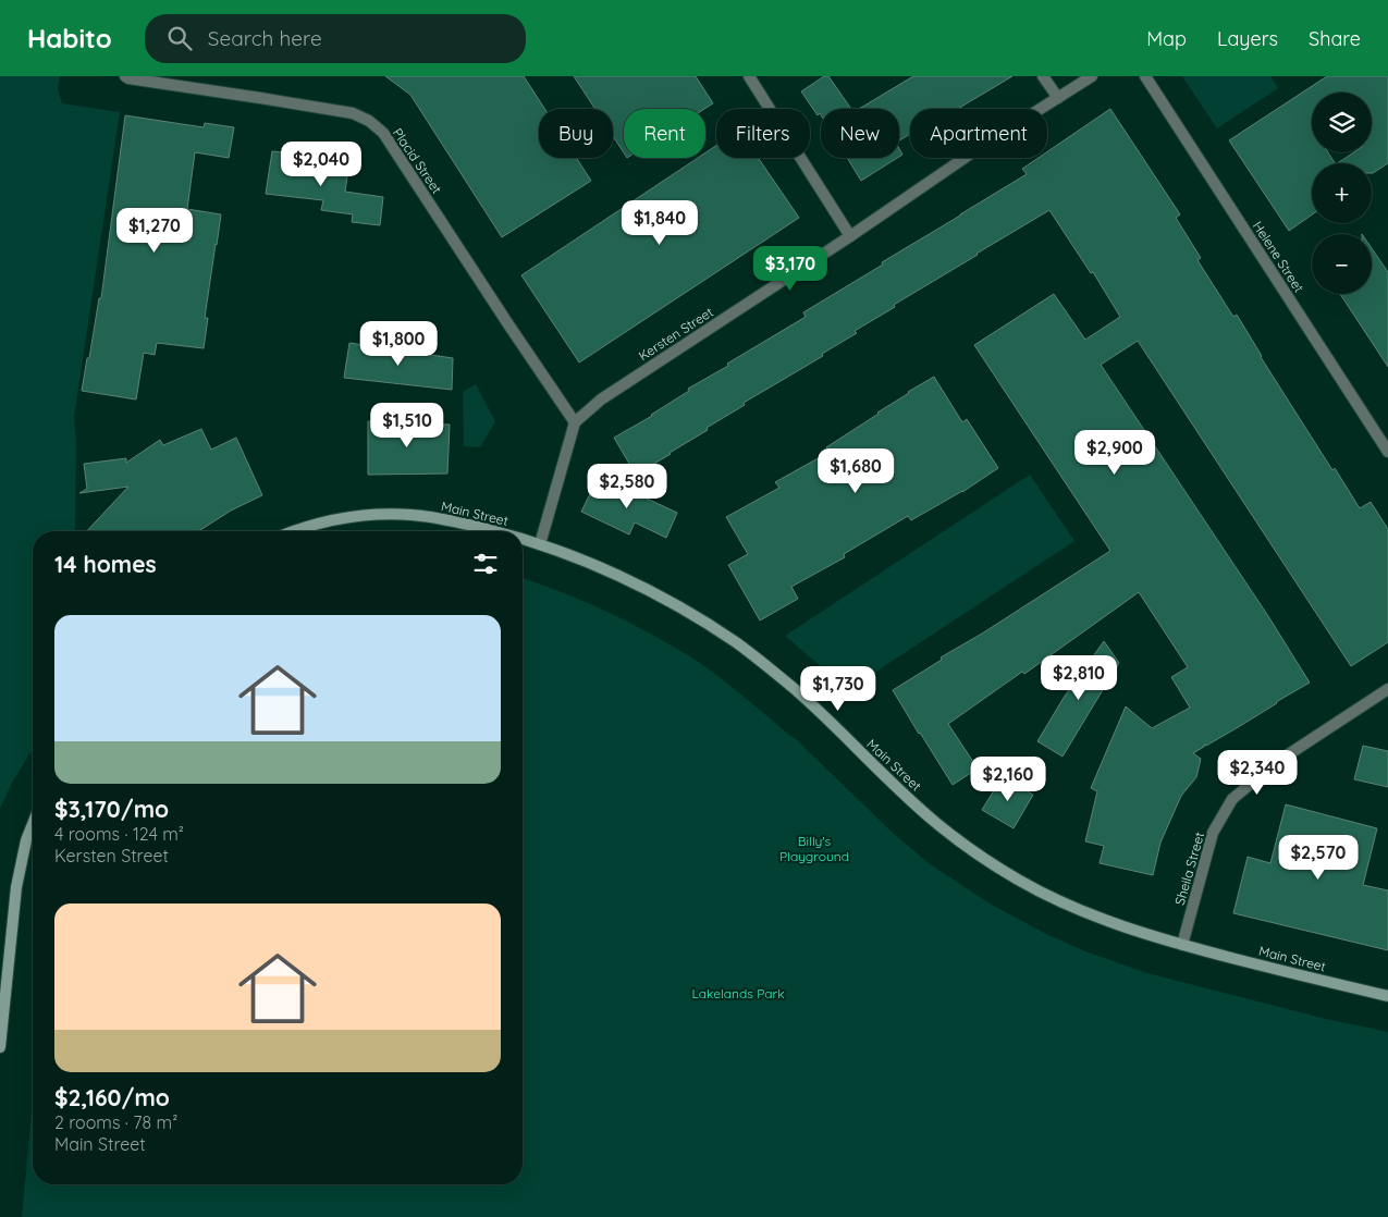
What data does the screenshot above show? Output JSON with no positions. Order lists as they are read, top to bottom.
{
  "streets": {
    "street": [
      "Placid Street",
      "Helene Street",
      "Kersten Street",
      "Main Street",
      "Sheila Street"
    ]
  },
  "crossings": [
    ["Placid Street", "Kersten Street"],
    ["Main Street", "Sheila Street"]
  ],
  "parks": ["Billy's Playground", "Lakelands Park"],
  "page": {
    "header": "Habito",
    "search": "Search here",
    "nav": ["Map", "Layers", "Share"],
    "map_buttons": ["+", "−"],
    "chip": [
      "Buy",
      "Rent",
      "Filters",
      "New",
      "Apartment"
    ],
    "price": [
      "$2,040",
      "$1,840",
      "$1,270",
      "$3,170",
      "$1,800",
      "$1,510",
      "$2,900",
      "$1,680",
      "$2,580",
      "$2,810",
      "$1,730",
      "$2,340",
      "$2,160",
      "$2,570"
    ],
    "heading": "14 homes",
    "list": [
      {
        "name": "$3,170/mo",
        "note": "4 rooms · 124 m² · Kersten Street"
      },
      {
        "name": "$2,160/mo",
        "note": "2 rooms · 78 m² · Main Street"
      }
    ]
  }
}
